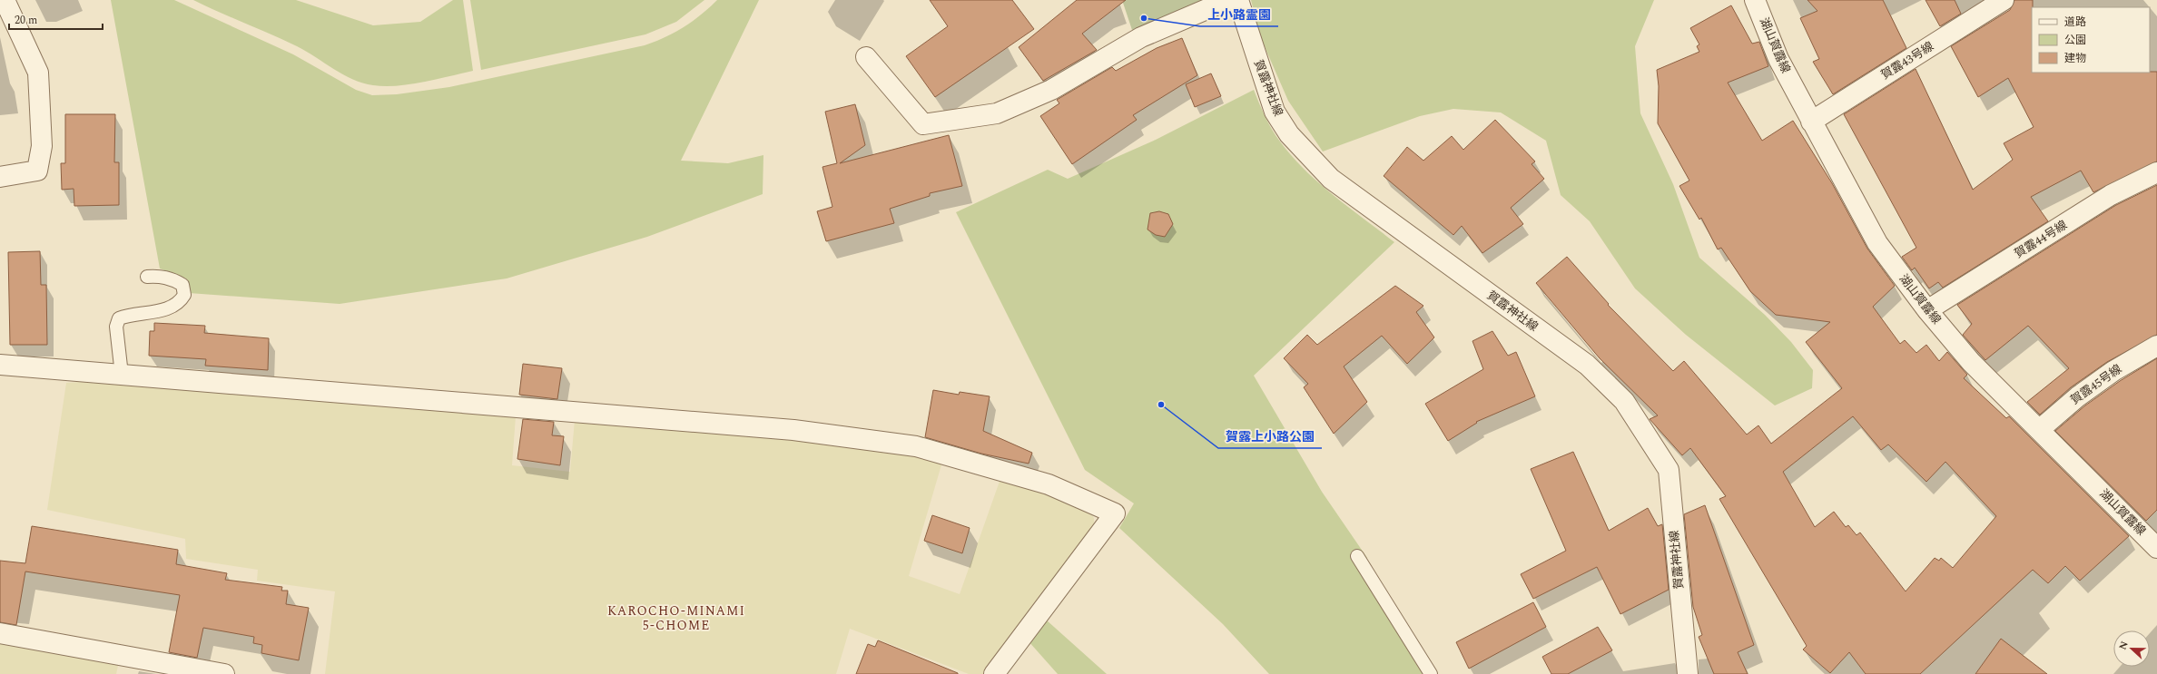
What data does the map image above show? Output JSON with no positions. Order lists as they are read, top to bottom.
{
  "streets": {
    "street": [
      "湖山賀露線",
      "賀露43号線",
      "賀露神社線",
      "賀露44号線",
      "賀露45号線"
    ]
  },
  "crossings": [
    ["湖山賀露線", "賀露43号線"],
    ["湖山賀露線", "賀露44号線"],
    ["湖山賀露線", "賀露45号線"]
  ],
  "districts": ["KAROCHO-MINAMI 5-CHOME"],
  "places": ["上小路霊園", "賀露上小路公園"],
  "legend": ["道路", "公園", "建物"],
  "scale_bar": "20 m",
  "north": "left"
}
